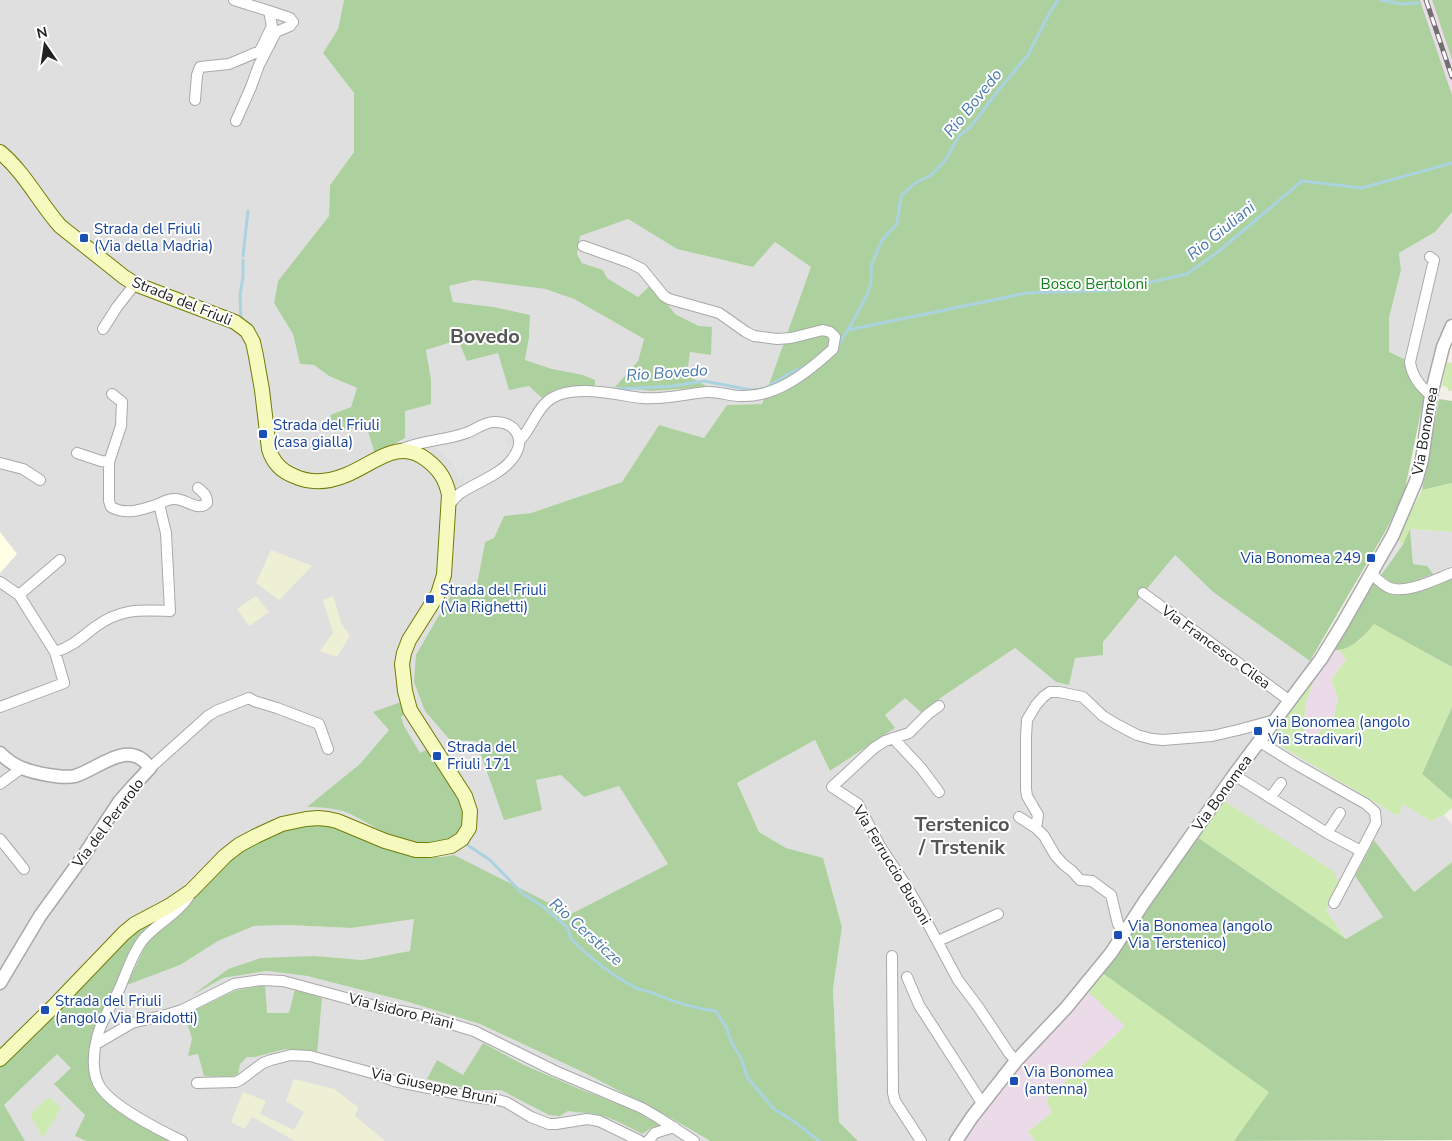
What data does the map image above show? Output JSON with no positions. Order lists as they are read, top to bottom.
{
  "streets": {
    "main road": ["Strada del Friuli"],
    "street": [
      "Via Bonomea",
      "Via Francesco Cilea",
      "Via del Perarolo",
      "Via Ferruccio Busoni",
      "Via Isidoro Piani",
      "Via Giuseppe Bruni"
    ]
  },
  "crossings": [
    ["Via Bonomea", "Via Francesco Cilea"],
    ["Via Bonomea", "Via Ferruccio Busoni"]
  ],
  "districts": ["Bovedo", "Terstenico / Trstenik"],
  "water": ["Rio Bovedo", "Rio Giuliani", "Rio Cersticze"],
  "parks": ["Bosco Bertoloni"],
  "places": {
    "transit": [
      "Strada del Friuli (Via della Madria)",
      "Strada del Friuli (casa gialla)",
      "Via Bonomea 249",
      "Strada del Friuli (Via Righetti)",
      "via Bonomea (angolo Via Stradivari)",
      "Strada del Friuli 171",
      "Via Bonomea (angolo Via Terstenico)",
      "Strada del Friuli (angolo Via Braidotti)",
      "Via Bonomea (antenna)"
    ]
  },
  "north": "top"
}
